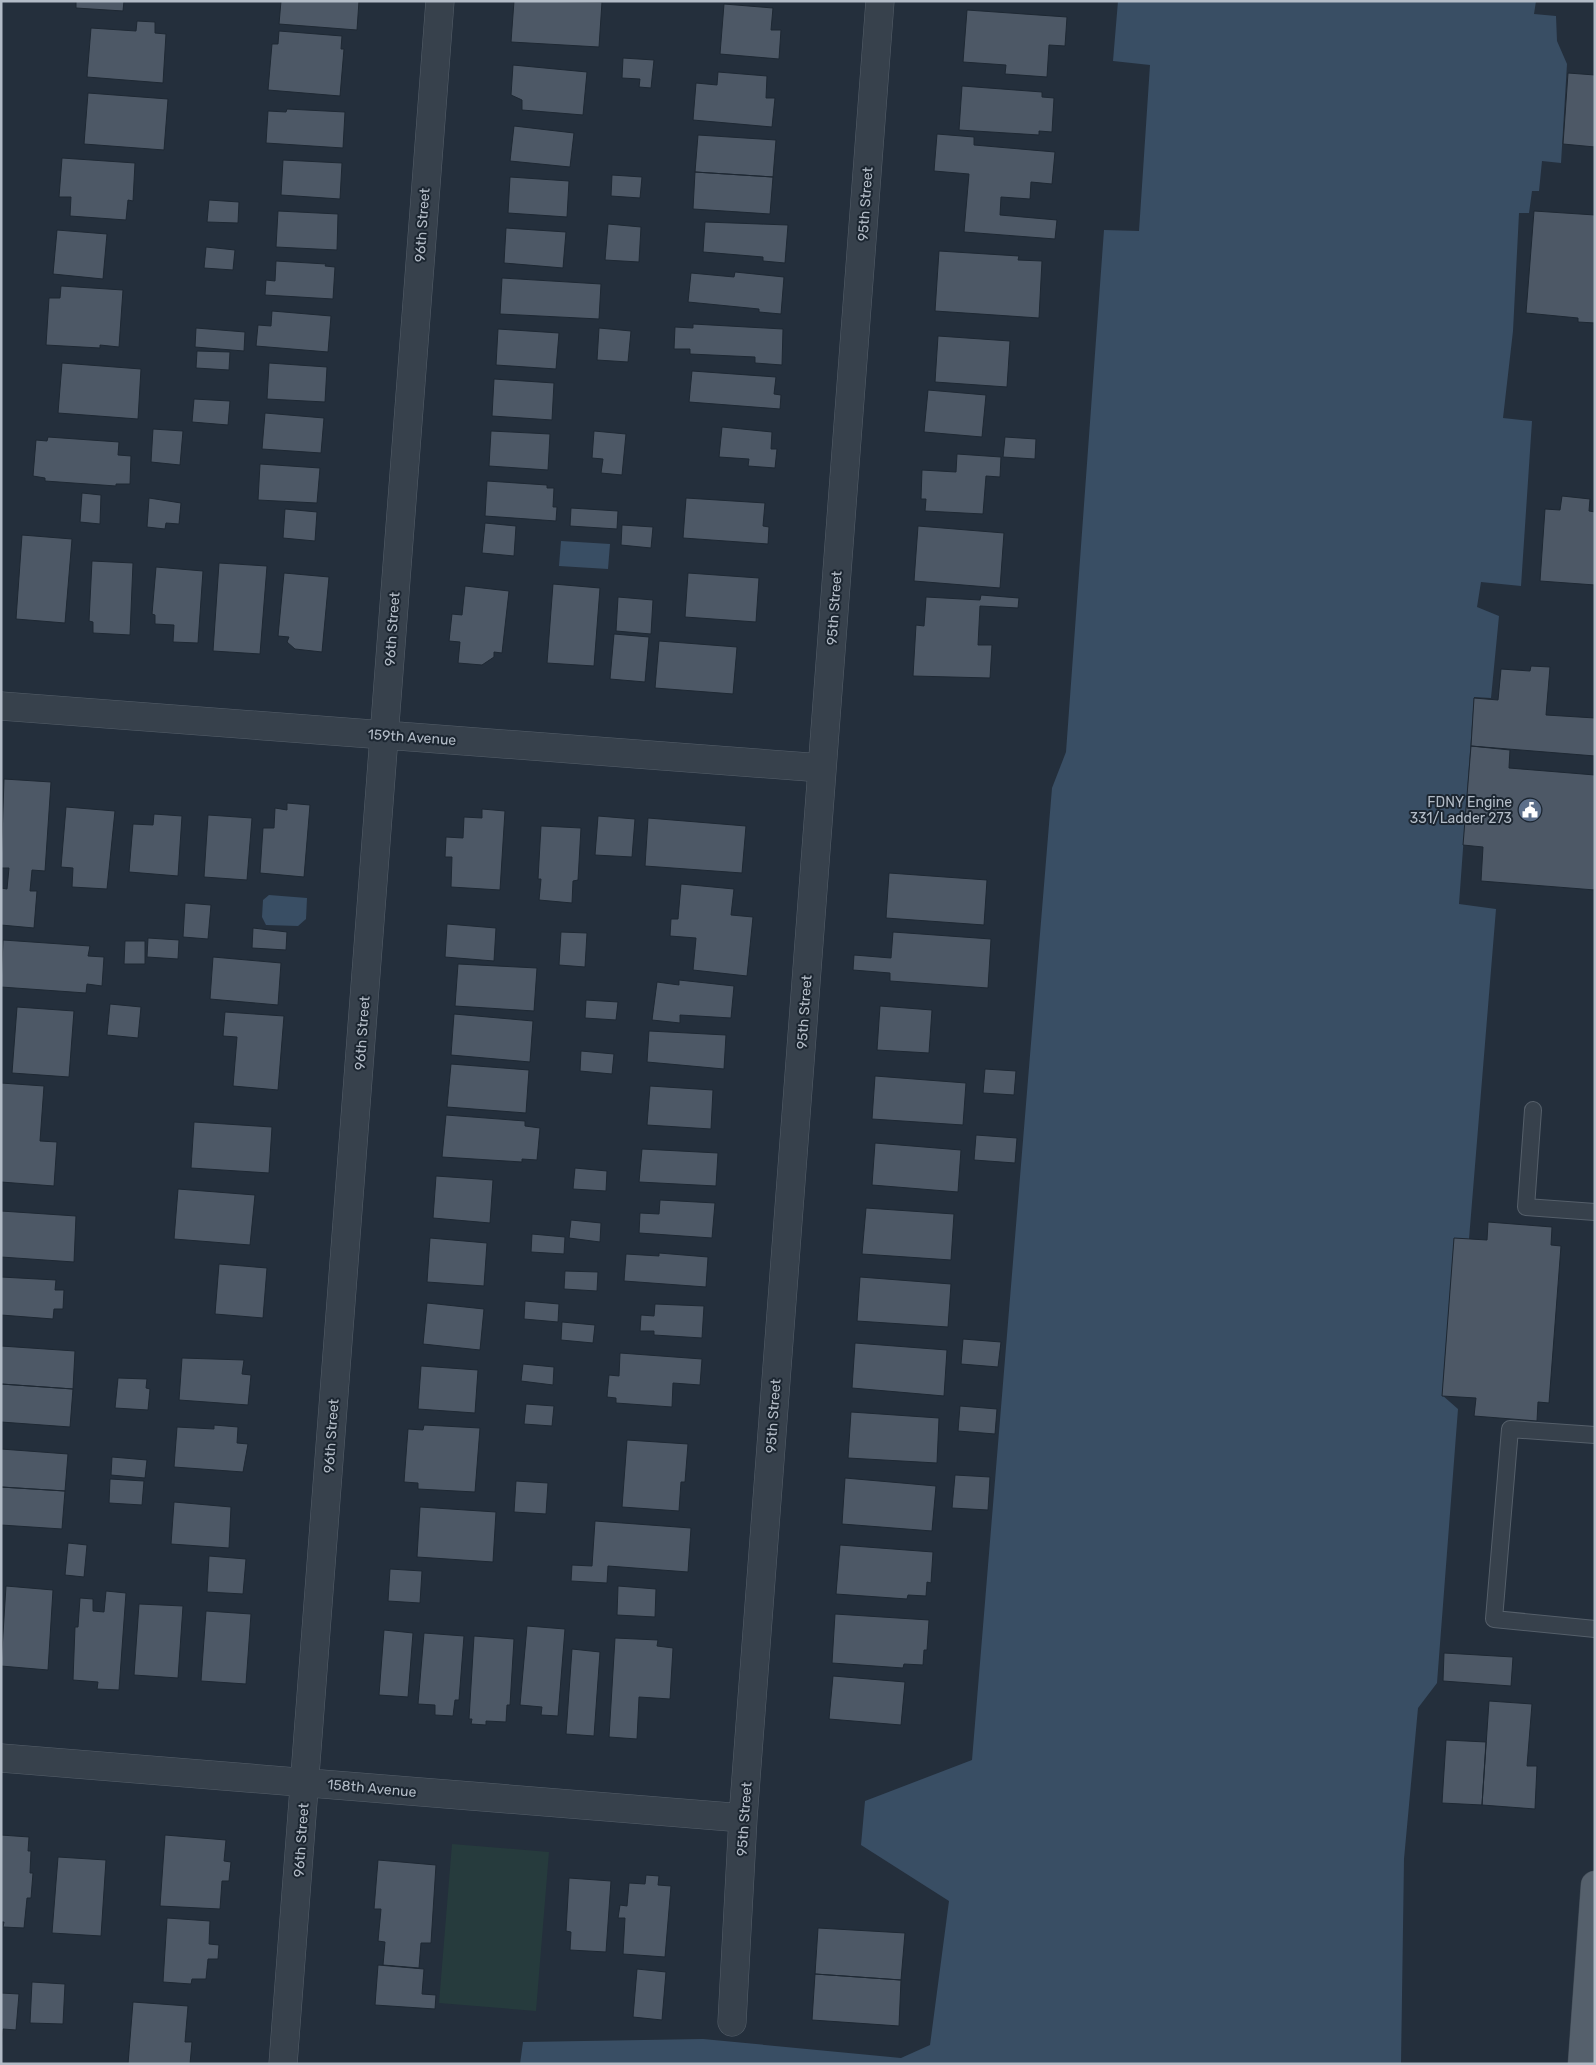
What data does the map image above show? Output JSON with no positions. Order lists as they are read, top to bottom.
{
  "streets": {
    "street": [
      "95th Street",
      "96th Street",
      "159th Avenue",
      "158th Avenue"
    ]
  },
  "crossings": [
    ["95th Street", "159th Avenue"],
    ["95th Street", "158th Avenue"],
    ["96th Street", "159th Avenue"],
    ["96th Street", "158th Avenue"]
  ],
  "places": {
    "public building": ["FDNY Engine 331/Ladder 273"]
  }
}
